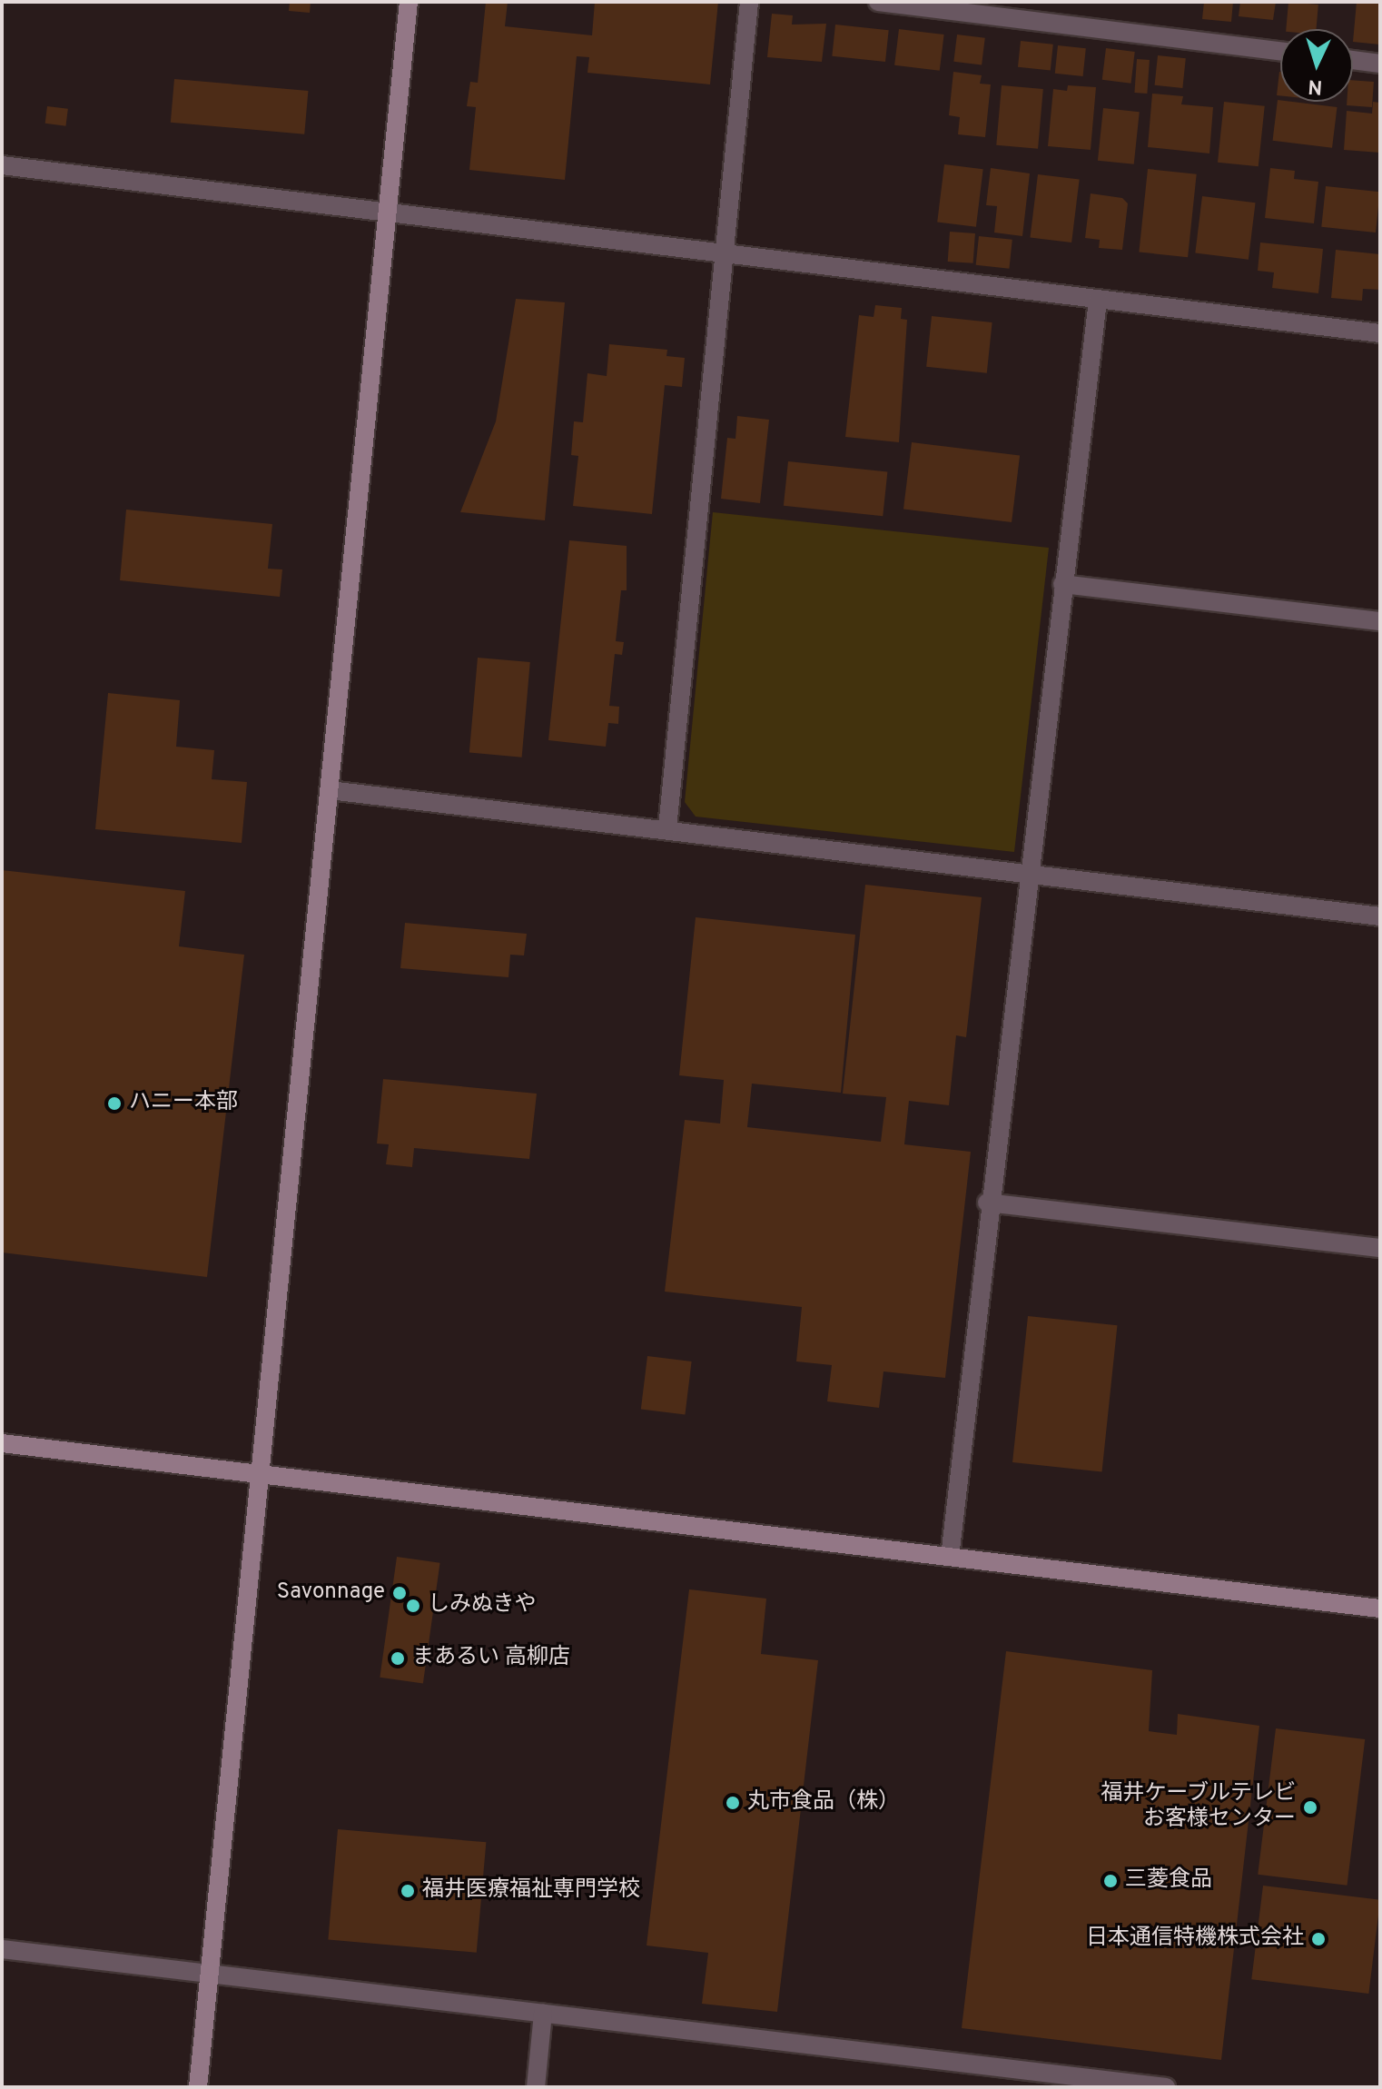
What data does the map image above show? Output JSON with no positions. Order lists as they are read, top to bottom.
{
  "places": [
    "ハニー本部",
    "Savonnage",
    "しみぬきや",
    "まあるい 高柳店",
    "丸市食品（株）",
    "福井ケーブルテレビ お客様センター",
    "三菱食品",
    "福井医療福祉専門学校",
    "日本通信特機株式会社"
  ],
  "north": "bottom"
}
